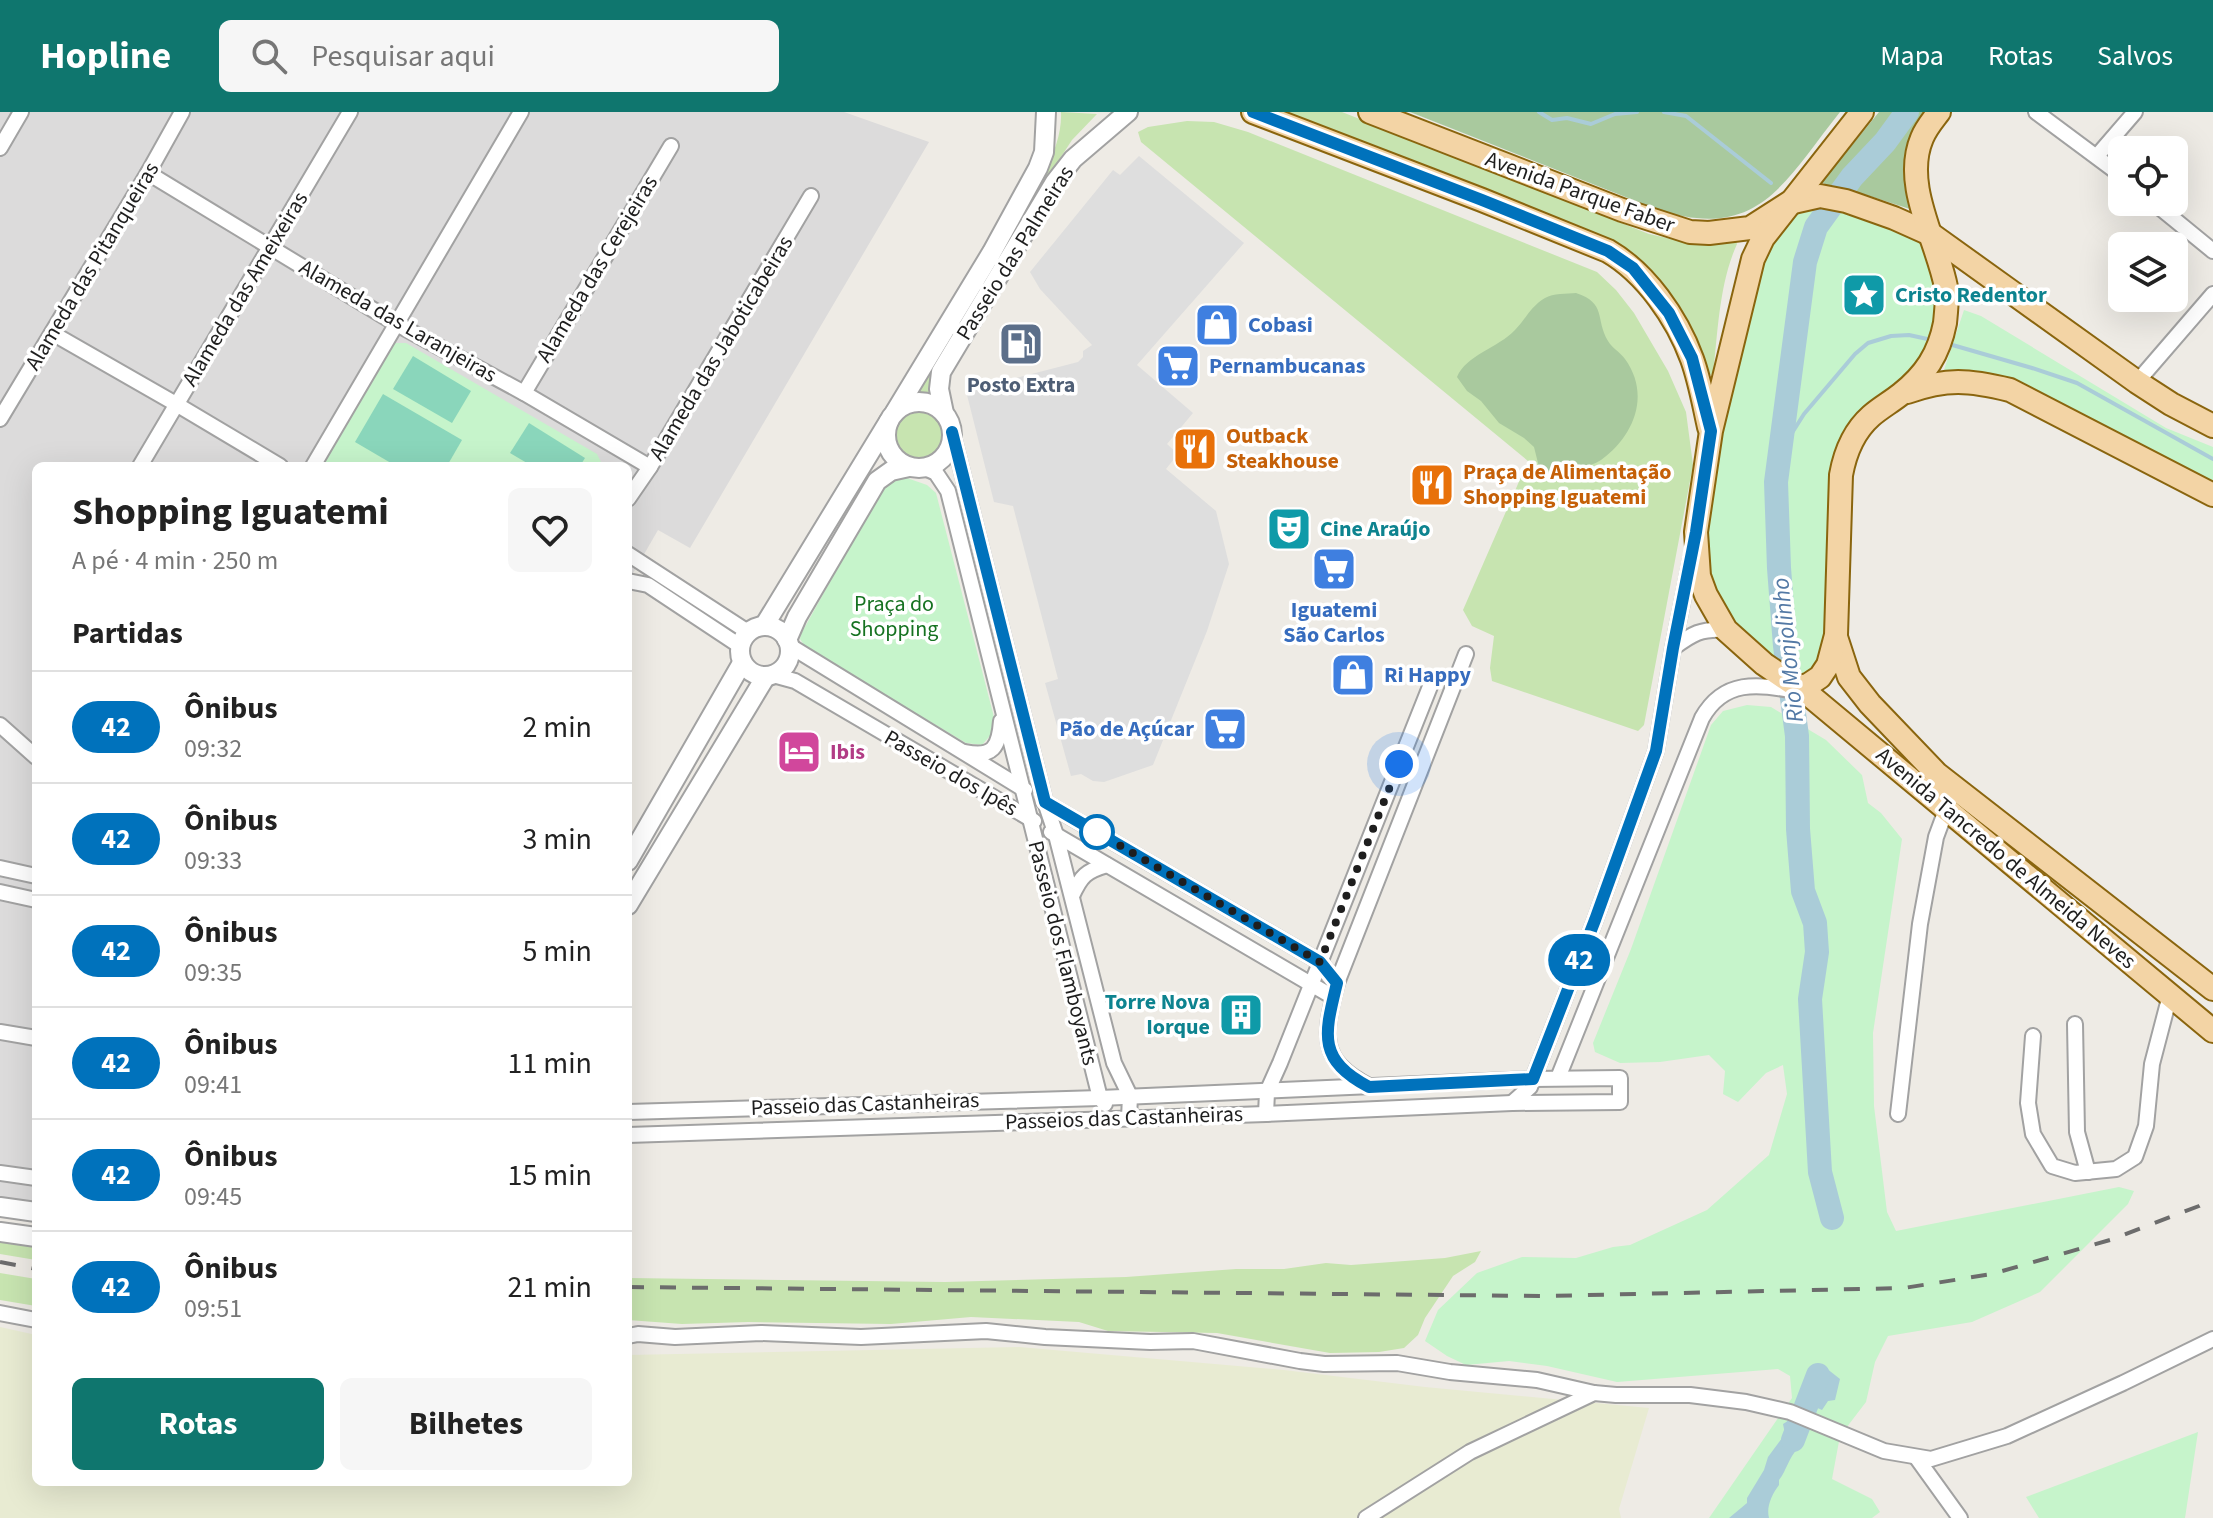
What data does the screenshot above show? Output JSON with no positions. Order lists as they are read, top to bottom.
{
  "streets": {
    "main road": ["Avenida Parque Faber", "Avenida Tancredo de Almeida Neves"],
    "street": [
      "Passeio das Palmeiras",
      "Alameda das Pitanqueiras",
      "Alameda das Cerejeiras",
      "Alameda das Ameixeiras",
      "Alameda das Laranjeiras",
      "Alameda das Jaboticabeiras",
      "Passeio dos Ipês",
      "Passeio dos Flamboyants",
      "Passeio das Castanheiras",
      "Passeios das Castanheiras"
    ]
  },
  "crossings": [
    ["Passeio das Palmeiras", "Passeio dos Ipês"],
    ["Passeio das Palmeiras", "Passeio dos Flamboyants"],
    ["Alameda das Pitanqueiras", "Alameda das Laranjeiras"],
    ["Alameda das Cerejeiras", "Alameda das Laranjeiras"],
    ["Alameda das Ameixeiras", "Alameda das Laranjeiras"],
    ["Alameda das Laranjeiras", "Alameda das Jaboticabeiras"],
    ["Passeio dos Ipês", "Passeio dos Flamboyants"],
    ["Passeio dos Flamboyants", "Passeio das Castanheiras"],
    ["Passeio dos Flamboyants", "Passeios das Castanheiras"],
    ["Passeio das Castanheiras", "Passeios das Castanheiras"]
  ],
  "water": ["Rio Monjolinho"],
  "parks": ["Praça do Shopping"],
  "places": {
    "place": ["Cristo Redentor"],
    "shop": ["Cobasi", "Ri Happy"],
    "fuel station": ["Posto Extra"],
    "supermarket": ["Pernambucanas", "Iguatemi São Carlos", "Pão de Açúcar"],
    "restaurant": ["Outback Steakhouse", "Praça de Alimentação Shopping Iguatemi"],
    "theatre": ["Cine Araújo"],
    "hotel": ["Ibis"],
    "building": ["Torre Nova Iorque"]
  },
  "lines": ["bus line 42"],
  "page": {
    "header": "Hopline",
    "search": "Pesquisar aqui",
    "nav": ["Mapa", "Rotas", "Salvos"],
    "on_map": "42",
    "heading": [
      ["Shopping Iguatemi", "A pé · 4 min · 250 m"],
      "Partidas"
    ],
    "list": [
      {
        "mark": "42",
        "name": "Ônibus",
        "note": "09:32",
        "value": "2 min"
      },
      {
        "mark": "42",
        "name": "Ônibus",
        "note": "09:33",
        "value": "3 min"
      },
      {
        "mark": "42",
        "name": "Ônibus",
        "note": "09:35",
        "value": "5 min"
      },
      {
        "mark": "42",
        "name": "Ônibus",
        "note": "09:41",
        "value": "11 min"
      },
      {
        "mark": "42",
        "name": "Ônibus",
        "note": "09:45",
        "value": "15 min"
      },
      {
        "mark": "42",
        "name": "Ônibus",
        "note": "09:51",
        "value": "21 min"
      }
    ],
    "buttons": ["Rotas", "Bilhetes"]
  }
}
